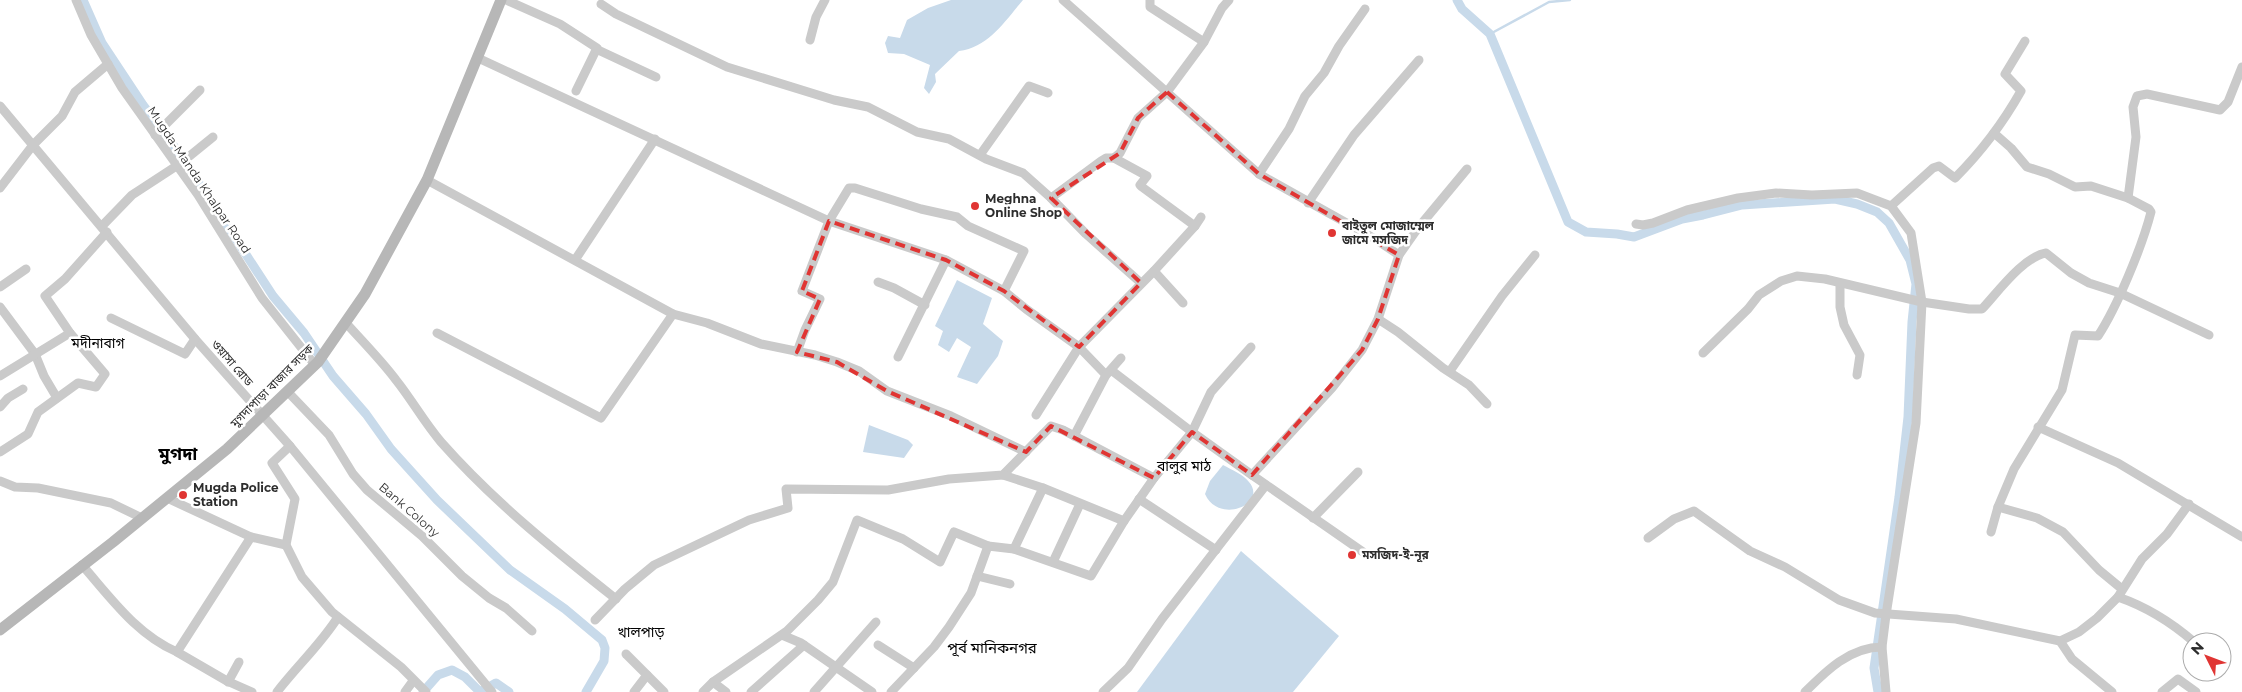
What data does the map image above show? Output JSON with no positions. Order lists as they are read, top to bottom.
{
  "streets": {
    "street": [
      "Mugda-Manda Khalpar Road",
      "ওয়াসা রোড",
      "মুগদাপাড়া বাজার সড়ক",
      "Bank Colony"
    ]
  },
  "crossings": [
    ["Mugda-Manda Khalpar Road", "মুগদাপাড়া বাজার সড়ক"],
    ["ওয়াসা রোড", "মুগদাপাড়া বাজার সড়ক"],
    ["মুগদাপাড়া বাজার সড়ক", "Bank Colony"]
  ],
  "districts": [
    "মদীনাবাগ",
    "মুগদা",
    "বালুর মাঠ",
    "খালপাড়",
    "পূর্ব মানিকনগর"
  ],
  "places": [
    "Meghna Online Shop",
    "বাইতুল মোজাম্মেল জামে মসজিদ",
    "Mugda Police Station",
    "মসজিদ-ই-নূর"
  ],
  "north": "top left"
}
